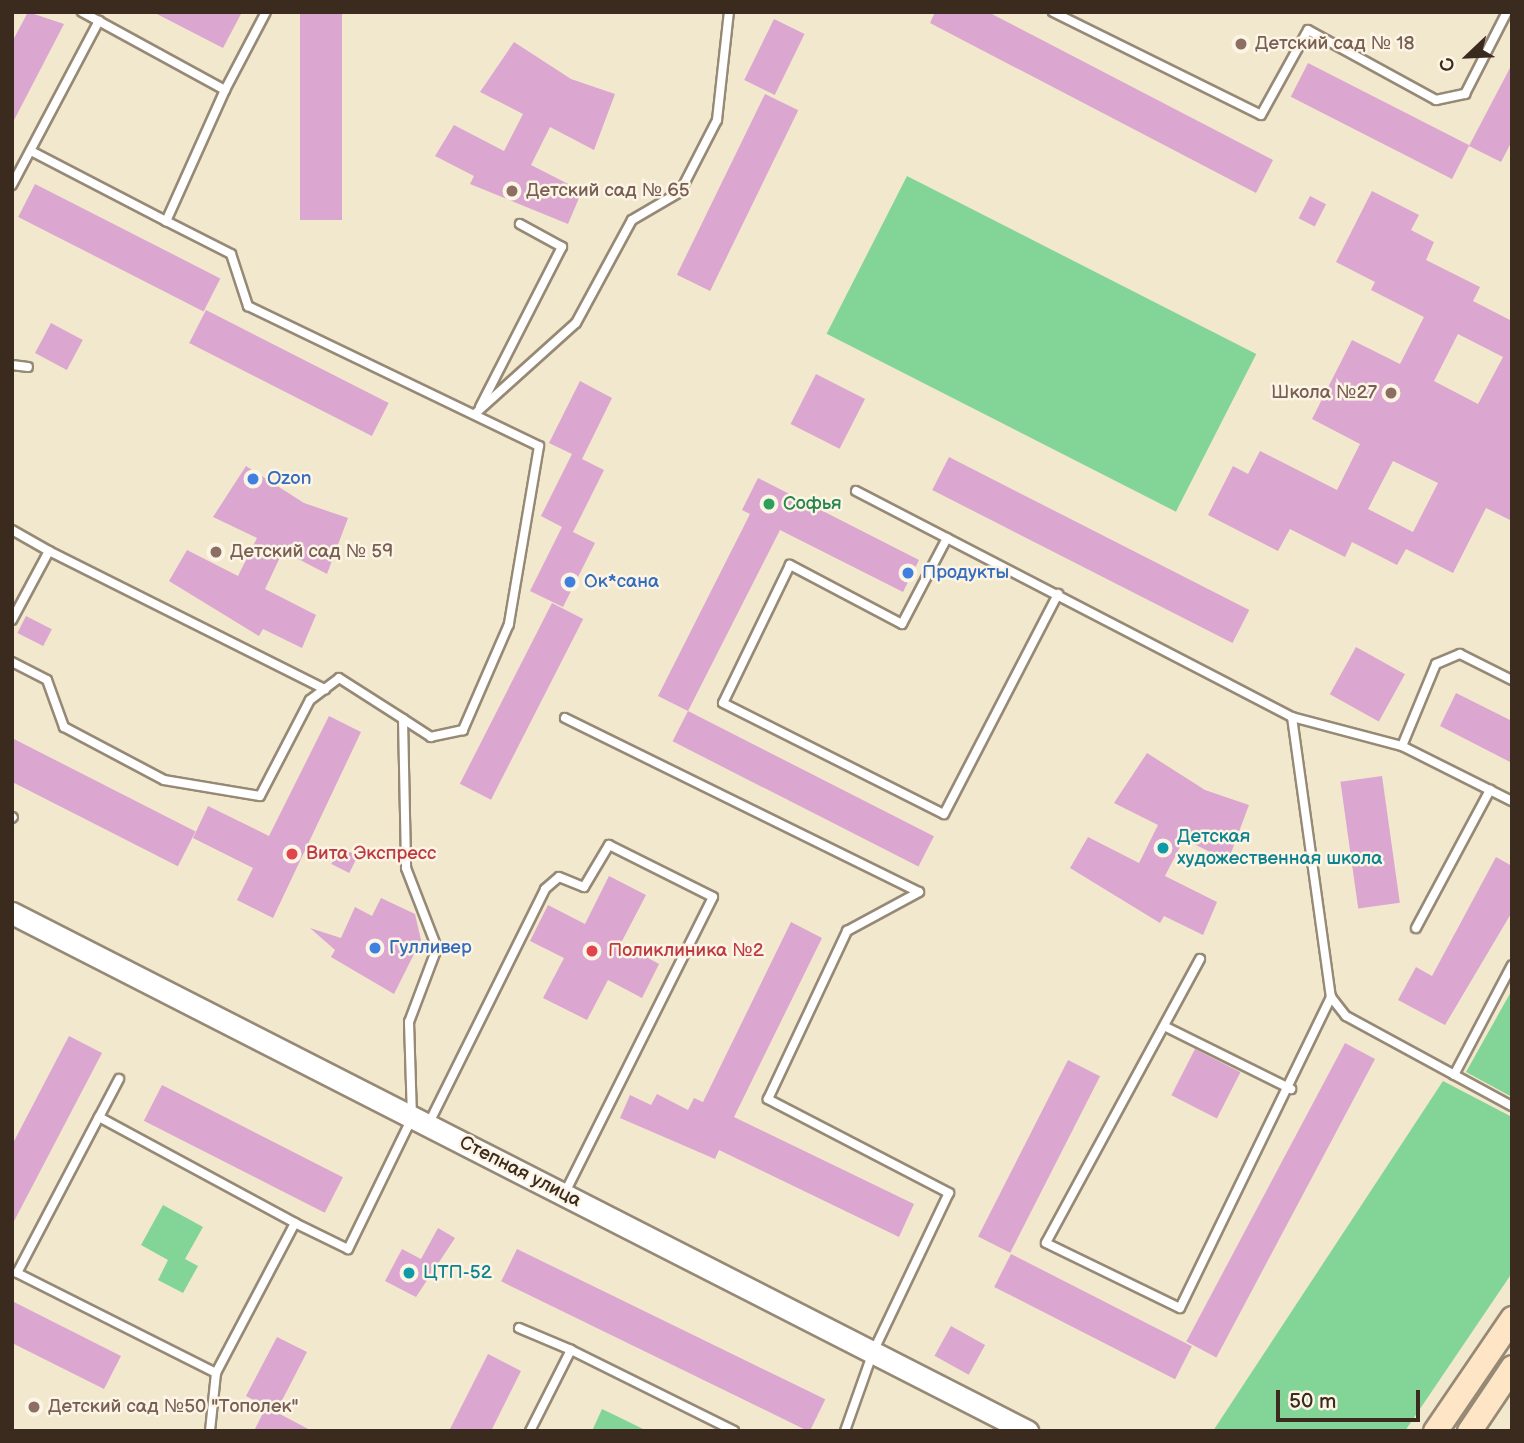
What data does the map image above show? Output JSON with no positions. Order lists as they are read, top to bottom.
{
  "streets": {
    "street": ["Степная улица"]
  },
  "places": [
    "Детский сад № 18",
    "Детский сад № 65",
    "Школа №27",
    "Ozon",
    "Софья",
    "Детский сад № 59",
    "Продукты",
    "Ок*сана",
    "Детская художественная школа",
    "Вита Экспресс",
    "Гулливер",
    "Поликлиника №2",
    "ЦТП-52",
    "Детский сад №50 \"Тополек\""
  ],
  "scale_bar": "50 m",
  "north": "bottom left"
}
